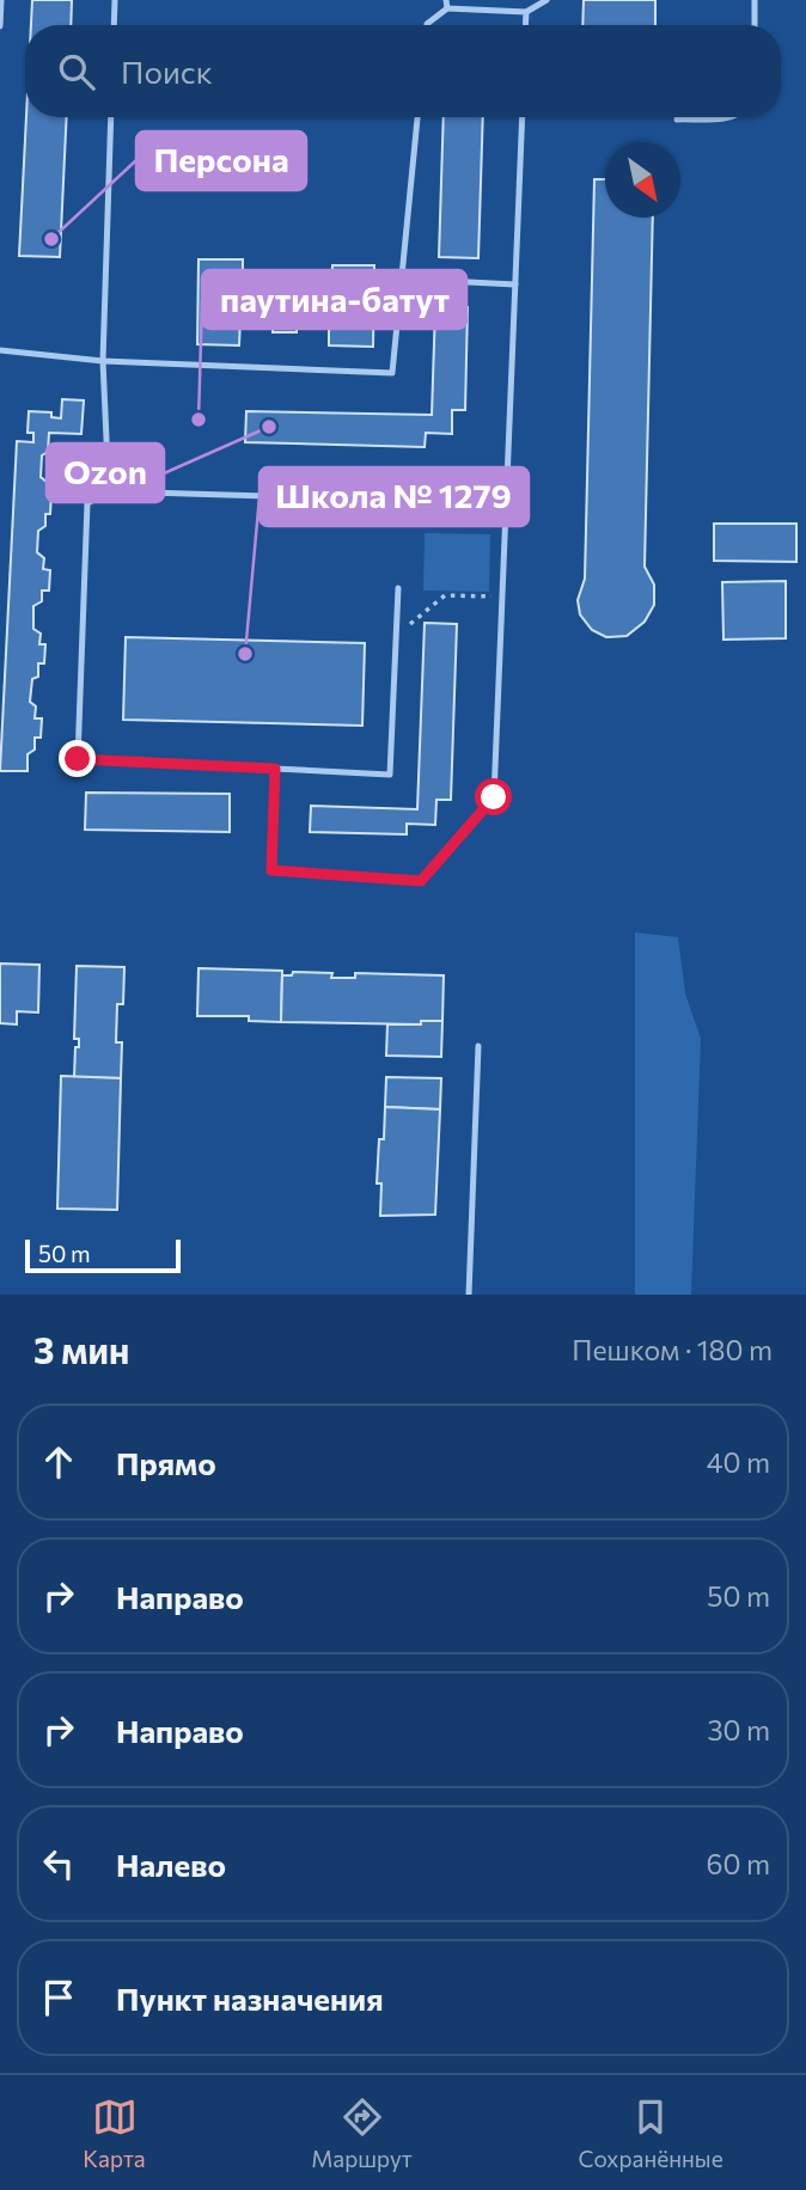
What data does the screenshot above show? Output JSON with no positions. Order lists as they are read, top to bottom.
{
  "places": [
    "Персона",
    "паутина-батут",
    "Ozon",
    "Школа № 1279"
  ],
  "scale_bar": "50 m",
  "north": "bottom right",
  "page": {
    "search": "Поиск",
    "scale": "50 m",
    "heading": ["3 мин", "Пешком · 180 m"],
    "list": [
      ["Прямо", "40 m"],
      ["Направо", "50 m"],
      ["Направо", "30 m"],
      ["Налево", "60 m"],
      "Пункт назначения"
    ],
    "nav": ["Карта", "Маршрут", "Сохранённые"]
  }
}
